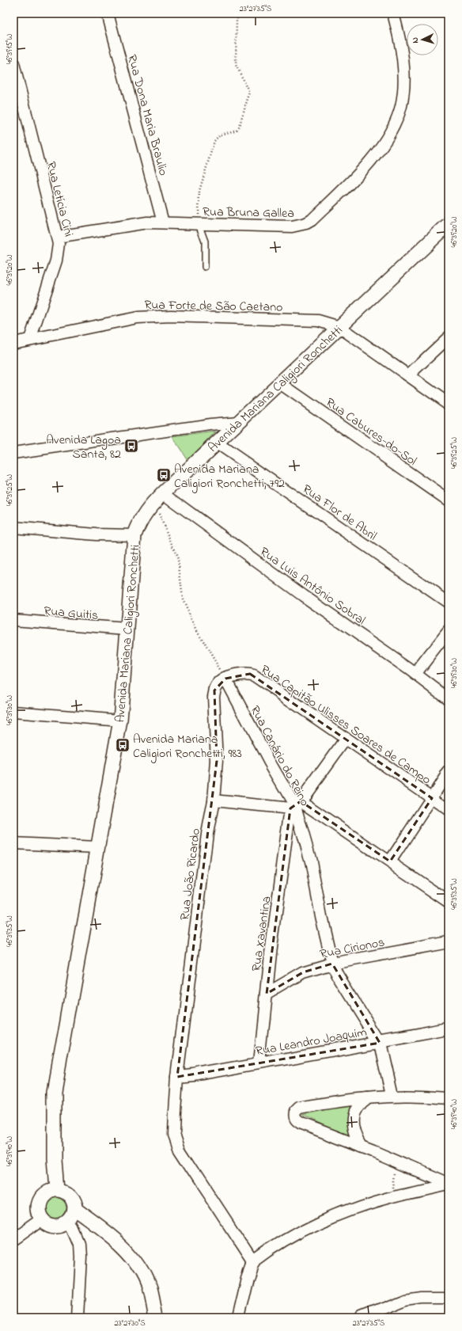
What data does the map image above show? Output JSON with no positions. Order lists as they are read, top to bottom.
{
  "streets": {
    "street": [
      "Rua Dona Maria Braulio",
      "Rua Letícia Cini",
      "Rua Bruna Gallea",
      "Rua Forte de São Caetano",
      "Avenida Mariana Caligiori Ronchetti",
      "Rua Cabures-do-Sol",
      "Rua Flor de Abril",
      "Rua Luis Antônio Sobral",
      "Rua Guitis",
      "Rua Capitão Ulisses Soares de Campo",
      "Rua Canário do Reino",
      "Rua João Ricardo",
      "Rua Xavantina",
      "Rua Cirionos",
      "Rua Leandro Joaquim"
    ]
  },
  "crossings": [
    ["Rua Dona Maria Braulio", "Rua Bruna Gallea"],
    ["Rua Letícia Cini", "Rua Bruna Gallea"],
    ["Rua Letícia Cini", "Rua Forte de São Caetano"],
    ["Rua Forte de São Caetano", "Avenida Mariana Caligiori Ronchetti"],
    ["Avenida Mariana Caligiori Ronchetti", "Rua Cabures-do-Sol"],
    ["Avenida Mariana Caligiori Ronchetti", "Rua Flor de Abril"],
    ["Avenida Mariana Caligiori Ronchetti", "Rua Luis Antônio Sobral"],
    ["Avenida Mariana Caligiori Ronchetti", "Rua Guitis"],
    ["Rua Capitão Ulisses Soares de Campo", "Rua Canário do Reino"],
    ["Rua Capitão Ulisses Soares de Campo", "Rua João Ricardo"],
    ["Rua Capitão Ulisses Soares de Campo", "Rua Xavantina"],
    ["Rua Canário do Reino", "Rua João Ricardo"],
    ["Rua Canário do Reino", "Rua Xavantina"],
    ["Rua Canário do Reino", "Rua Cirionos"],
    ["Rua Canário do Reino", "Rua Leandro Joaquim"],
    ["Rua João Ricardo", "Rua Leandro Joaquim"],
    ["Rua Xavantina", "Rua Cirionos"],
    ["Rua Xavantina", "Rua Leandro Joaquim"]
  ],
  "places": {
    "bus stop": ["Avenida Lagoa Santa, 82", "Avenida Mariana Caligiori Ronchetti, 792", "Avenida Mariana Caligiori Ronchetti, 983"]
  },
  "north": "left",
  "coordinates": [
    "23°27'35\"S",
    "46°39'15\"W",
    "46°39'20\"W",
    "46°39'25\"W",
    "46°39'30\"W",
    "46°39'35\"W",
    "46°39'40\"W",
    "23°27'30\"S"
  ]
}
